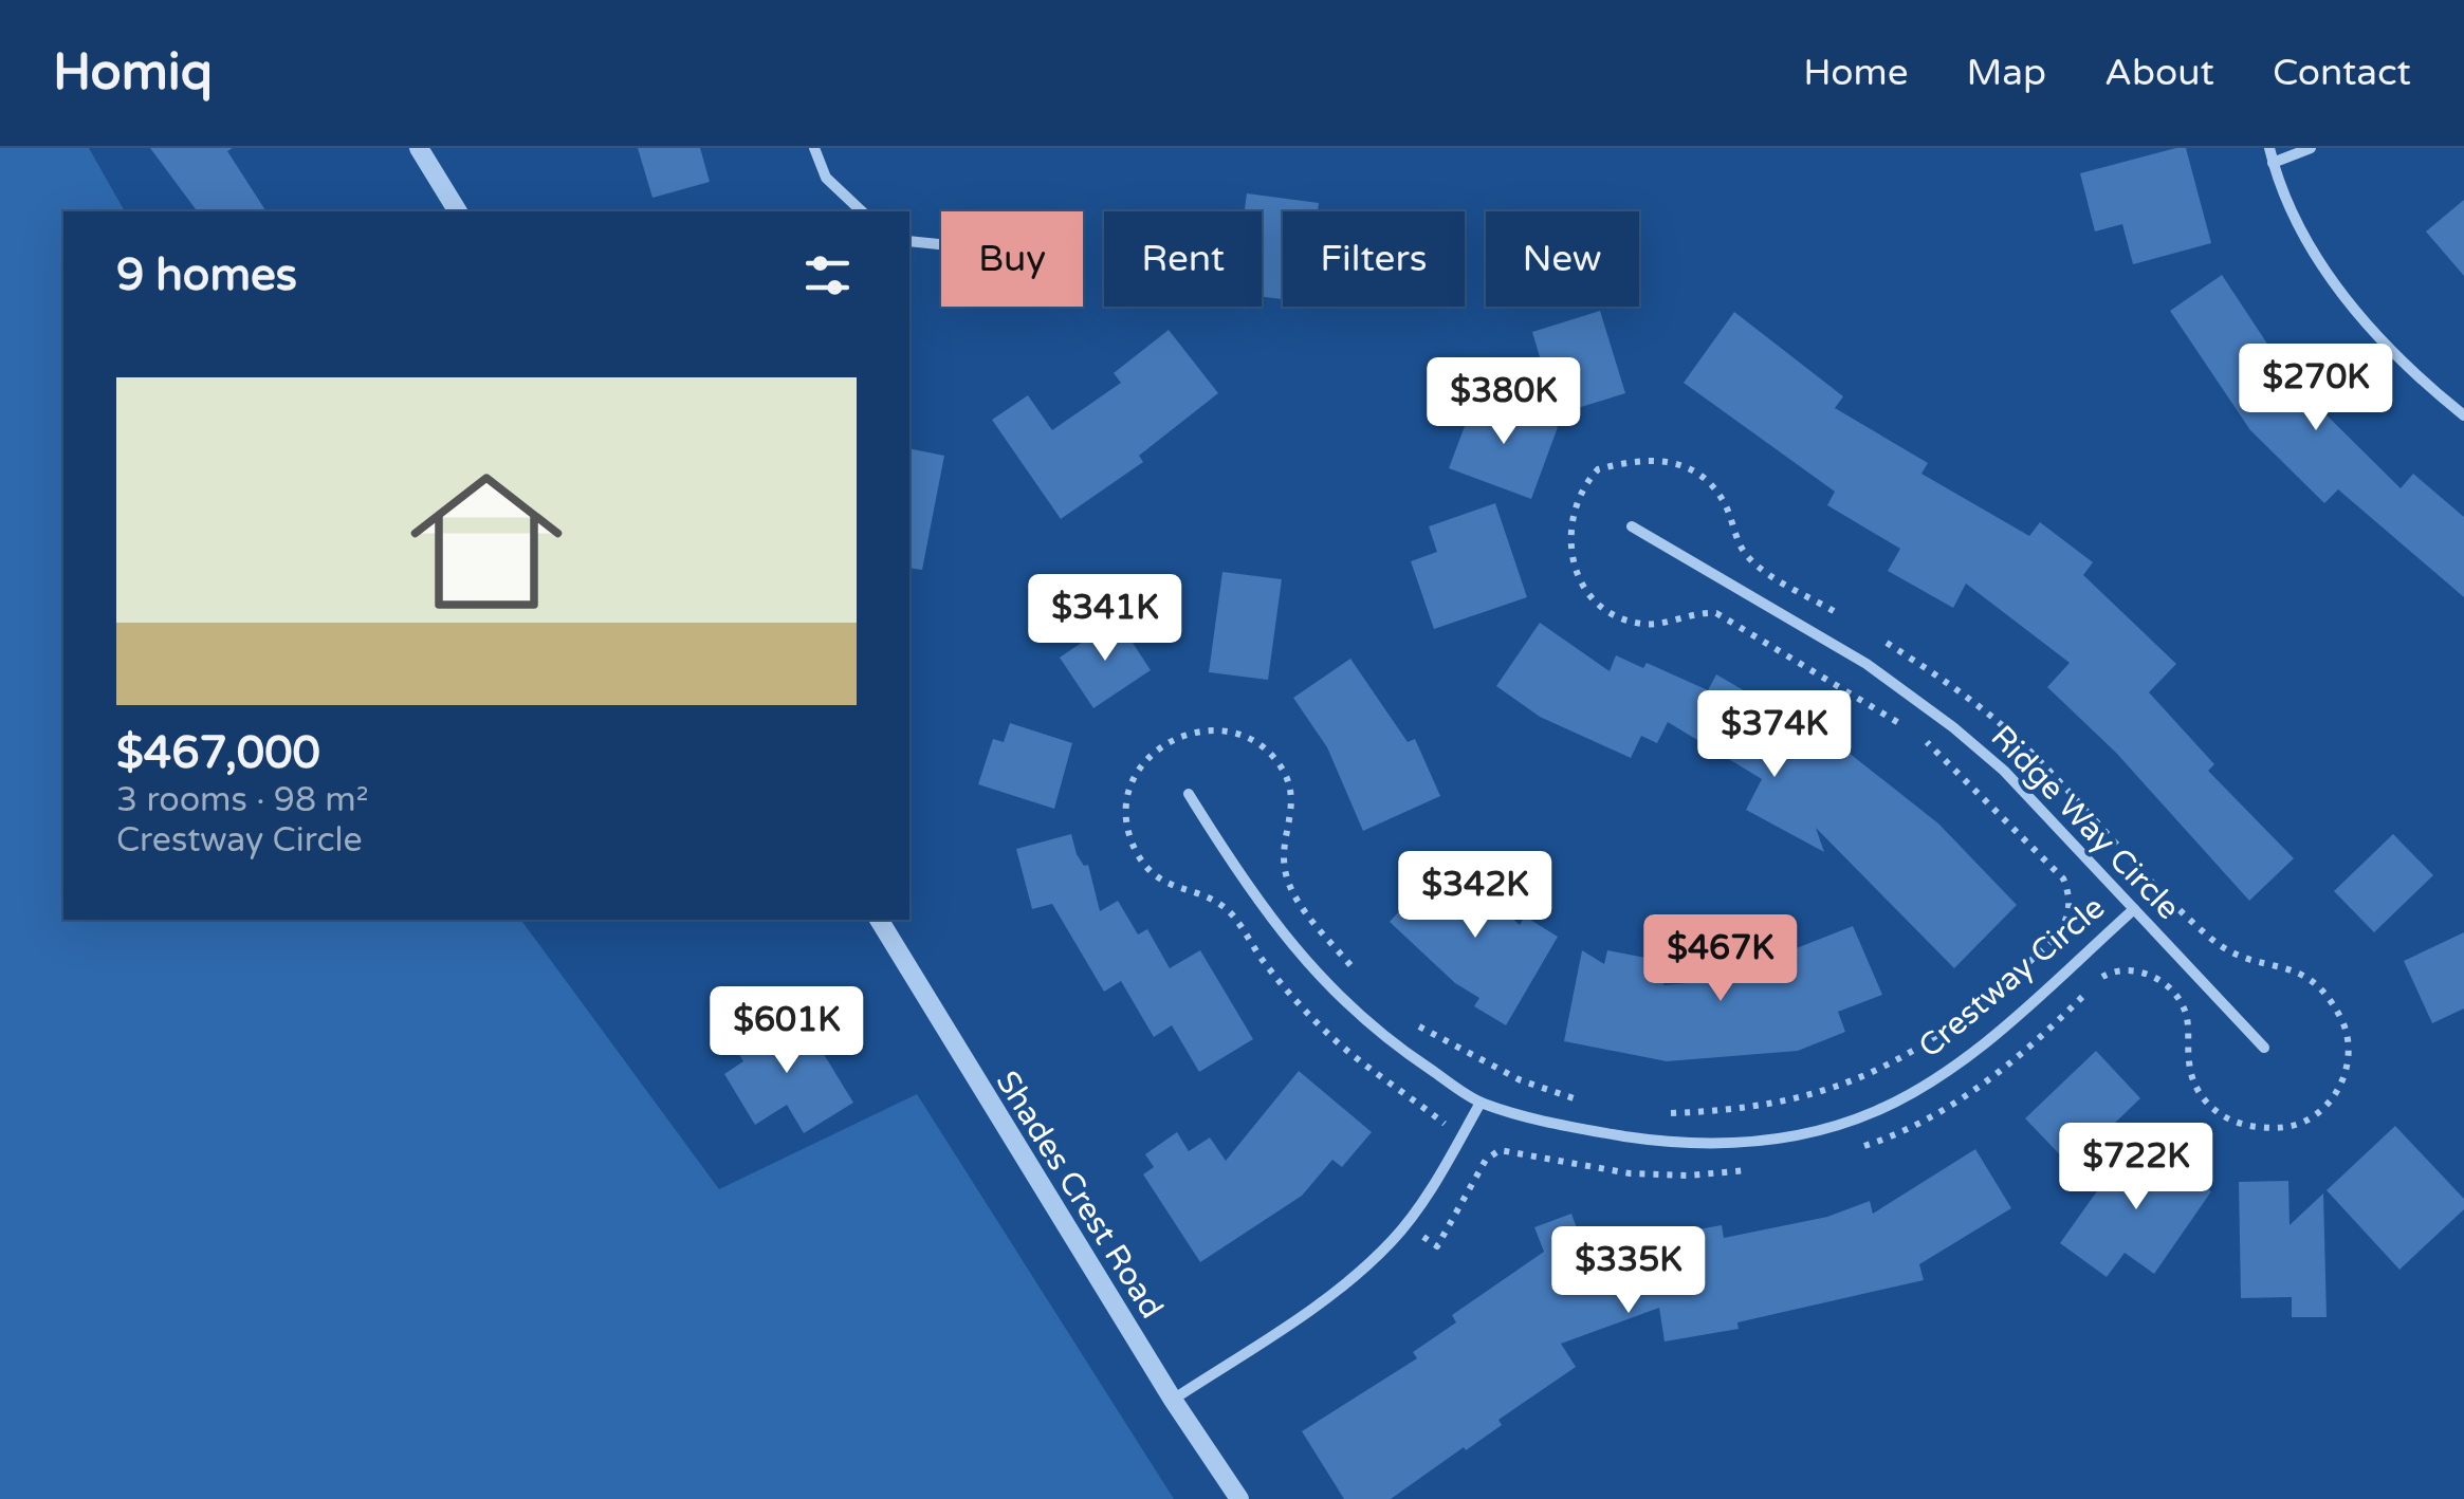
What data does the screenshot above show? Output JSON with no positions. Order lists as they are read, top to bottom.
{
  "streets": {
    "street": ["Ridge Way Circle", "Crestway Circle", "Shades Crest Road"]
  },
  "crossings": [
    ["Ridge Way Circle", "Crestway Circle"]
  ],
  "page": {
    "header": "Homiq",
    "nav": [
      "Home",
      "Map",
      "About",
      "Contact"
    ],
    "chip": [
      "Buy",
      "Rent",
      "Filters",
      "New"
    ],
    "heading": "9 homes",
    "list": [
      {
        "name": "$467,000",
        "note": "3 rooms · 98 m² · Crestway Circle"
      }
    ],
    "price": [
      "$270K",
      "$380K",
      "$341K",
      "$374K",
      "$342K",
      "$467K",
      "$601K",
      "$722K",
      "$335K"
    ]
  }
}
